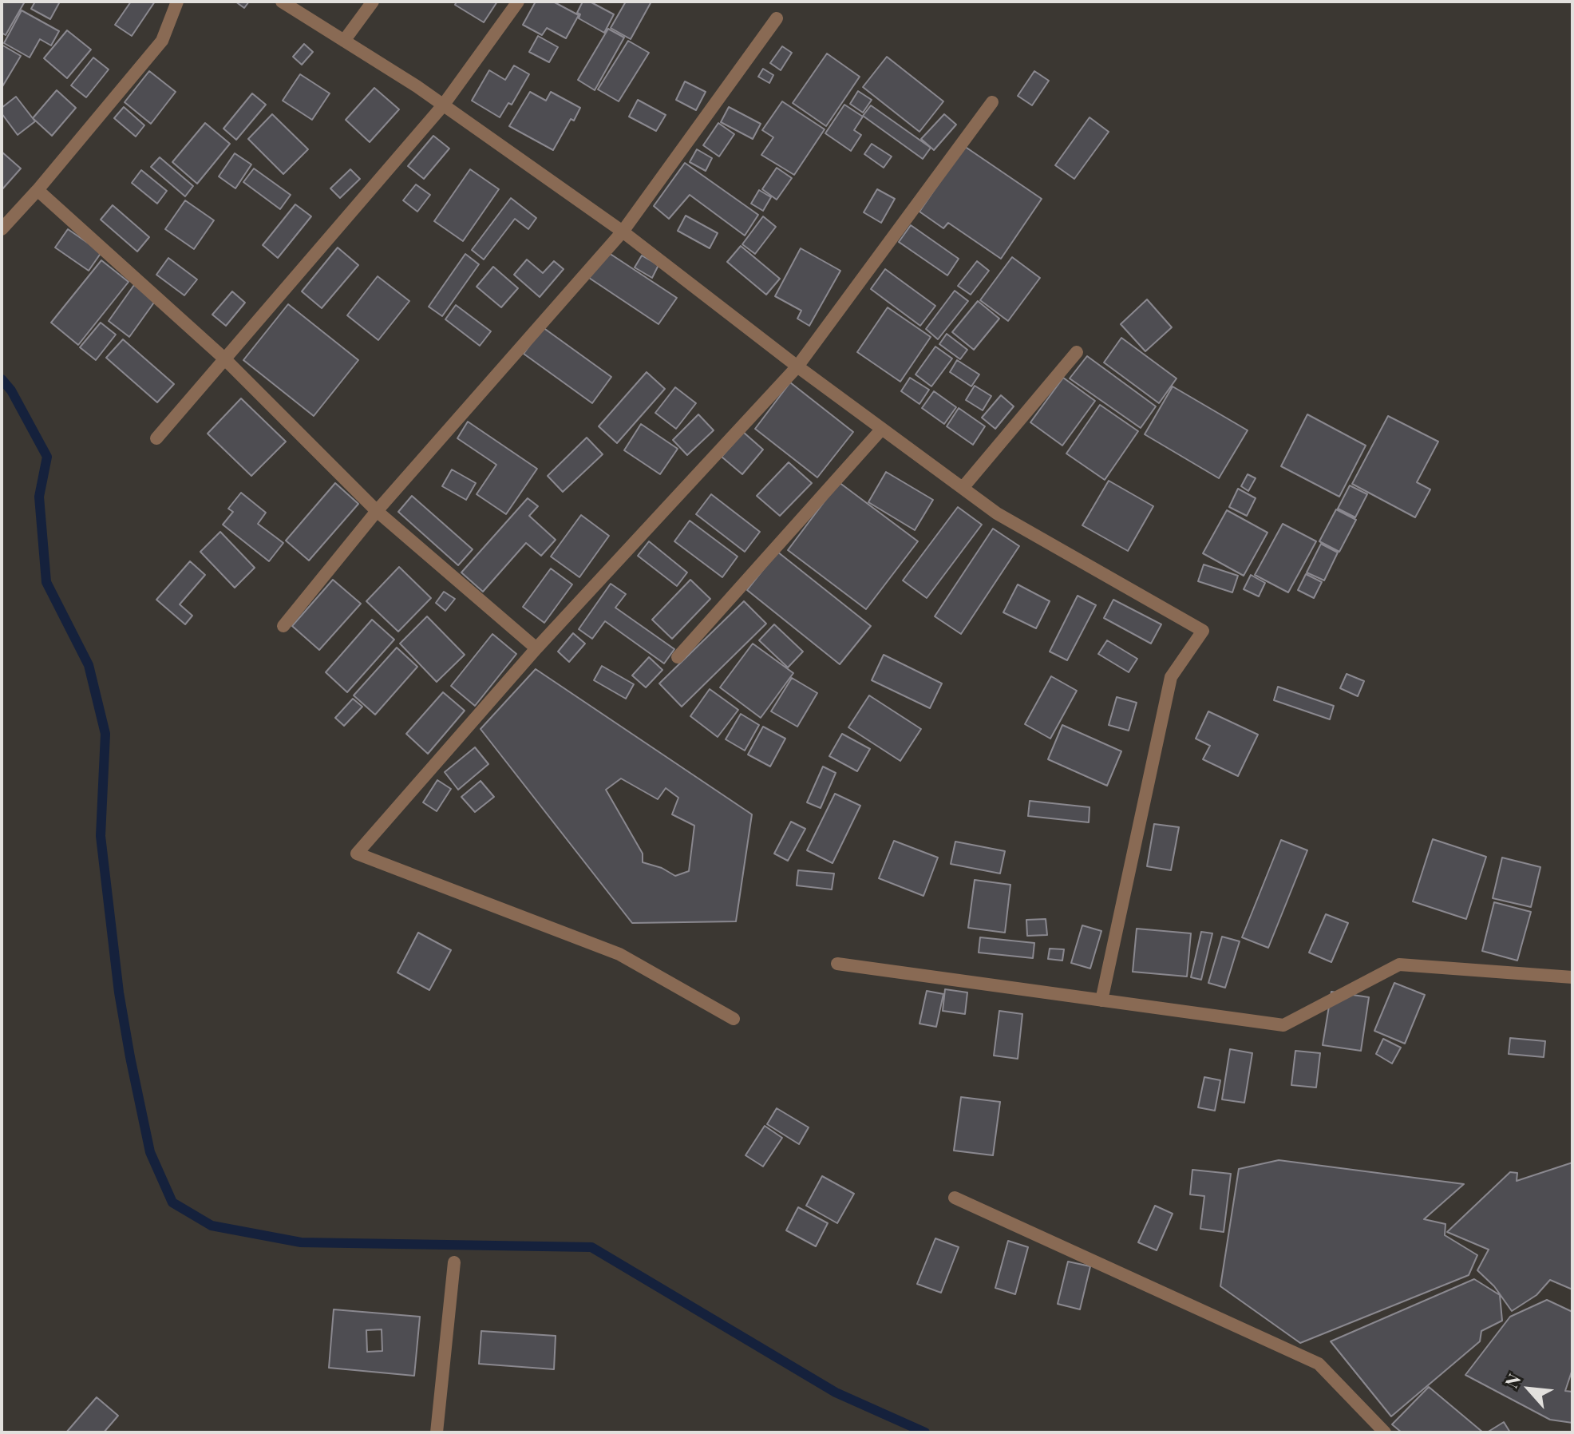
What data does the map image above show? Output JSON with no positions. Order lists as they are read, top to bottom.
{
  "north": "top left"
}
